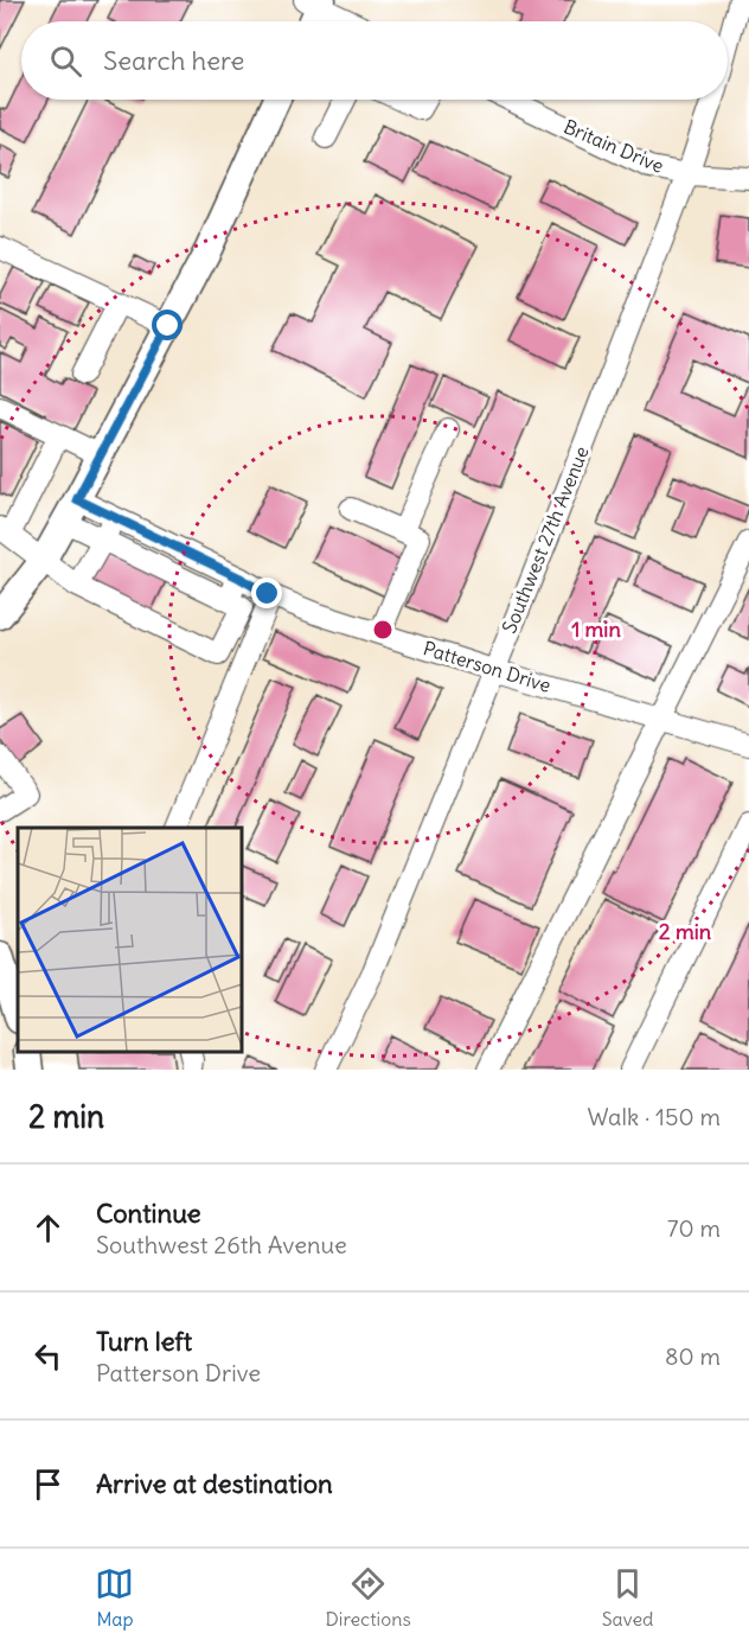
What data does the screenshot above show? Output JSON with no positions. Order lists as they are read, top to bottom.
{
  "streets": {
    "street": ["Britain Drive", "Southwest 27th Avenue", "Patterson Drive"]
  },
  "crossings": [
    ["Britain Drive", "Southwest 27th Avenue"],
    ["Southwest 27th Avenue", "Patterson Drive"]
  ],
  "page": {
    "search": "Search here",
    "heading": ["2 min", "Walk · 150 m"],
    "list": [
      ["Continue", "Southwest 26th Avenue", "70 m"],
      ["Turn left", "Patterson Drive", "80 m"],
      "Arrive at destination"
    ],
    "nav": ["Map", "Directions", "Saved"]
  },
  "rings": ["1 min", "2 min"]
}
